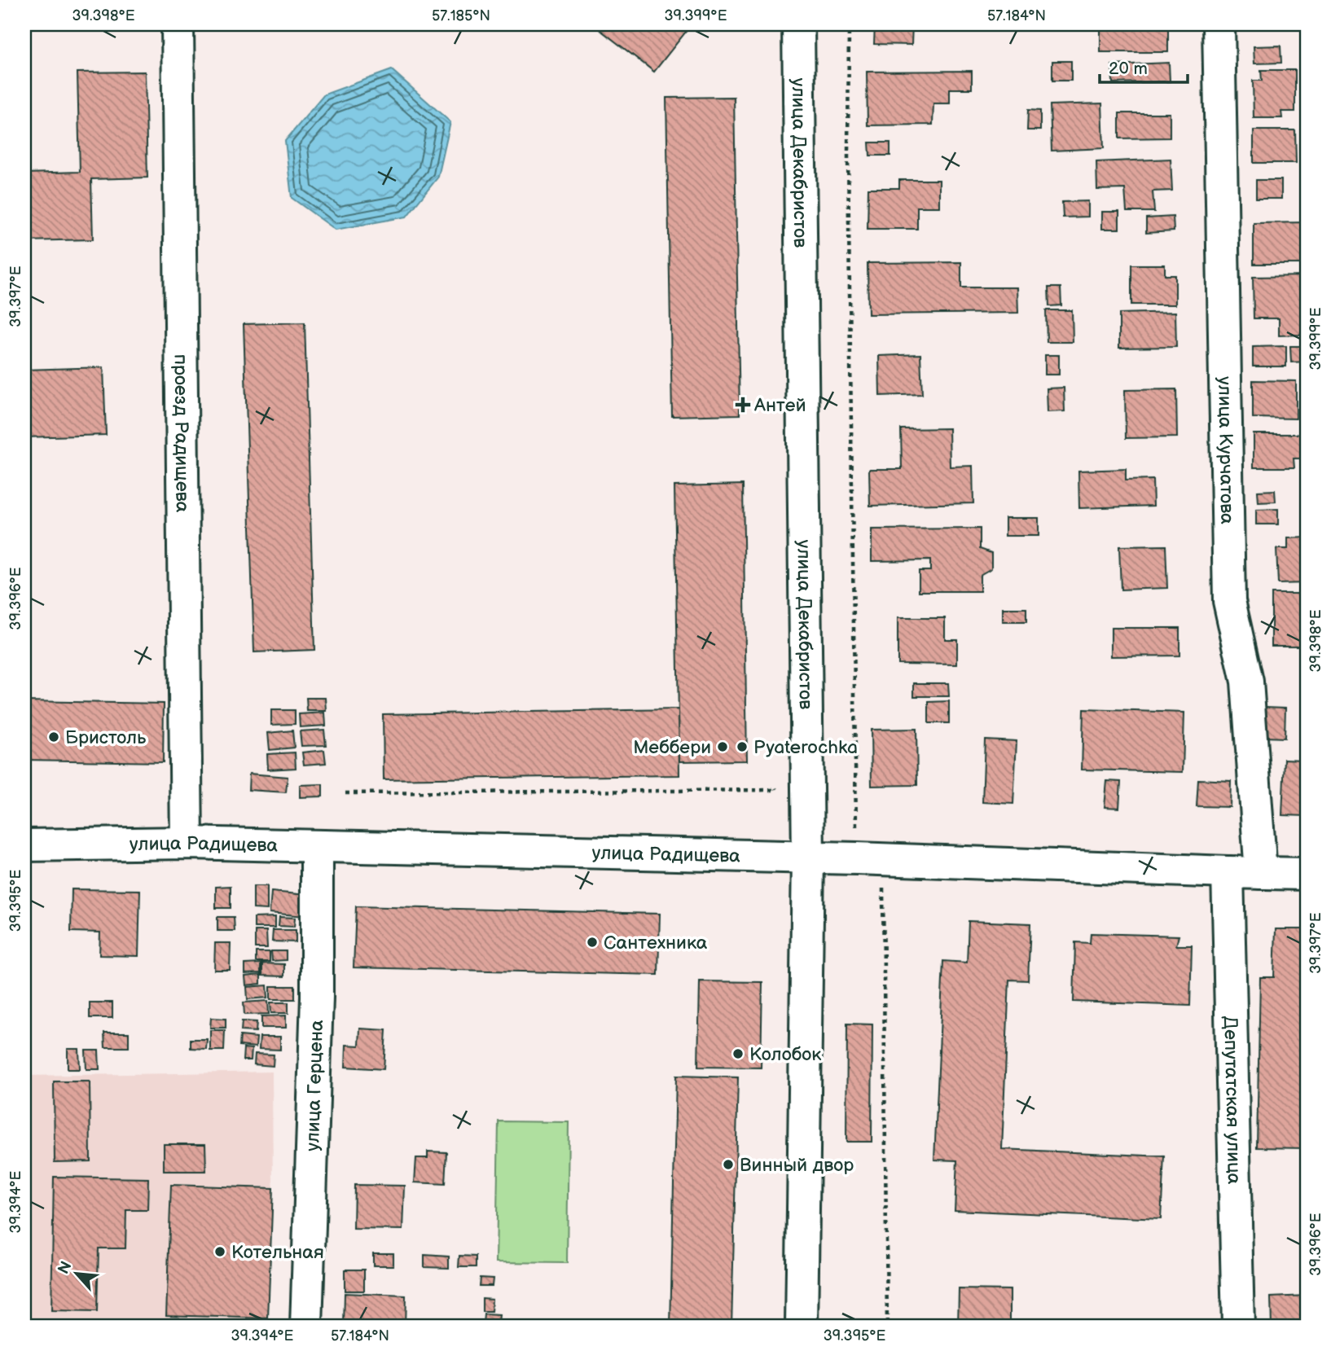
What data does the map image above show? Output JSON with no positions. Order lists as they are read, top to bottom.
{
  "streets": {
    "street": [
      "улица Декабристов",
      "проезд Радищева",
      "улица Курчатова",
      "улица Радищева",
      "улица Герцена",
      "Депутатская улица"
    ]
  },
  "crossings": [
    ["улица Декабристов", "улица Радищева"],
    ["проезд Радищева", "улица Радищева"],
    ["улица Курчатова", "улица Радищева"],
    ["улица Радищева", "улица Герцена"],
    ["улица Радищева", "Депутатская улица"]
  ],
  "places": {
    "health": ["Антей"],
    "other": [
      "Бристоль",
      "Меббери",
      "Pyaterochka",
      "Сантехника",
      "Колобок",
      "Винный двор",
      "Котельная"
    ]
  },
  "scale_bar": "20 m",
  "north": "top left",
  "coordinates": [
    "39.398°E",
    "57.185°N",
    "39.399°E",
    "57.184°N",
    "39.397°E",
    "39.396°E",
    "39.395°E",
    "39.394°E"
  ]
}
